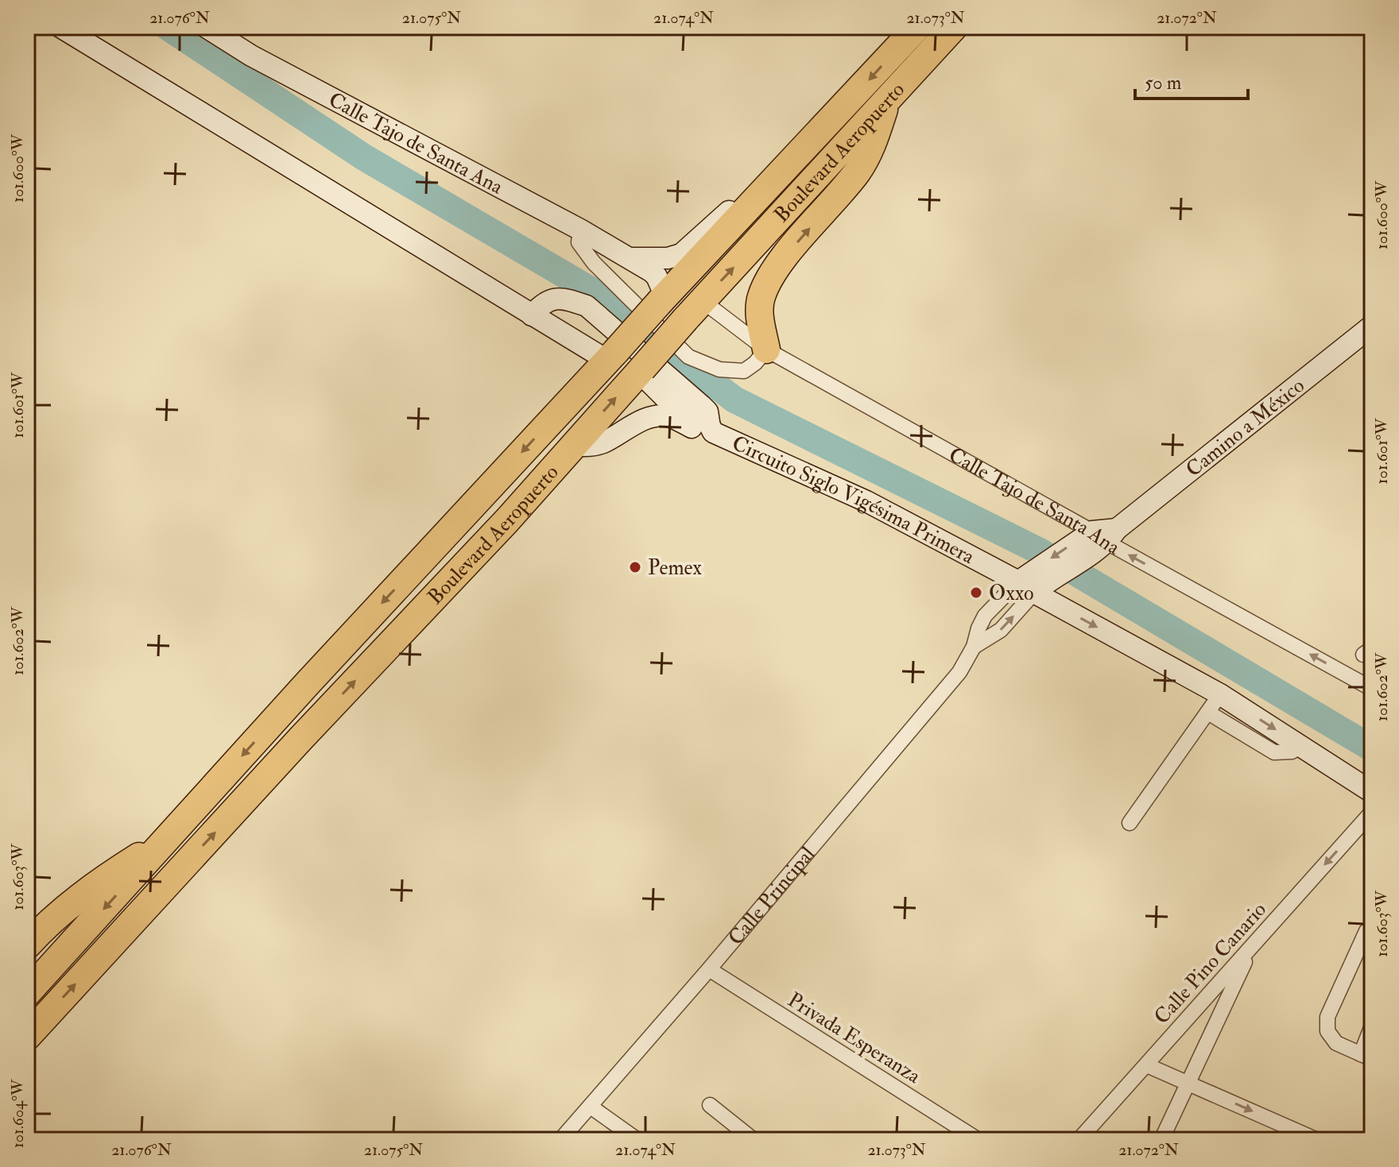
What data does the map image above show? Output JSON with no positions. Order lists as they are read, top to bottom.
{
  "streets": {
    "highway": ["Boulevard Aeropuerto"],
    "street": [
      "Calle Tajo de Santa Ana",
      "Camino a México",
      "Circuito Siglo Vigésima Primera",
      "Calle Principal",
      "Calle Pino Canario",
      "Privada Esperanza"
    ]
  },
  "crossings": [
    ["Calle Tajo de Santa Ana", "Boulevard Aeropuerto"],
    ["Calle Tajo de Santa Ana", "Camino a México"],
    ["Calle Tajo de Santa Ana", "Calle Principal"],
    ["Boulevard Aeropuerto", "Circuito Siglo Vigésima Primera"],
    ["Camino a México", "Calle Principal"],
    ["Circuito Siglo Vigésima Primera", "Calle Principal"],
    ["Calle Principal", "Privada Esperanza"]
  ],
  "one_way": ["Calle Pino Canario"],
  "places": ["Pemex", "Oxxo"],
  "scale_bar": "50 m",
  "coordinates": [
    "21.076°N",
    "21.075°N",
    "21.074°N",
    "21.073°N",
    "21.072°N",
    "101.600°W",
    "101.601°W",
    "101.602°W",
    "101.603°W",
    "101.604°W"
  ]
}
